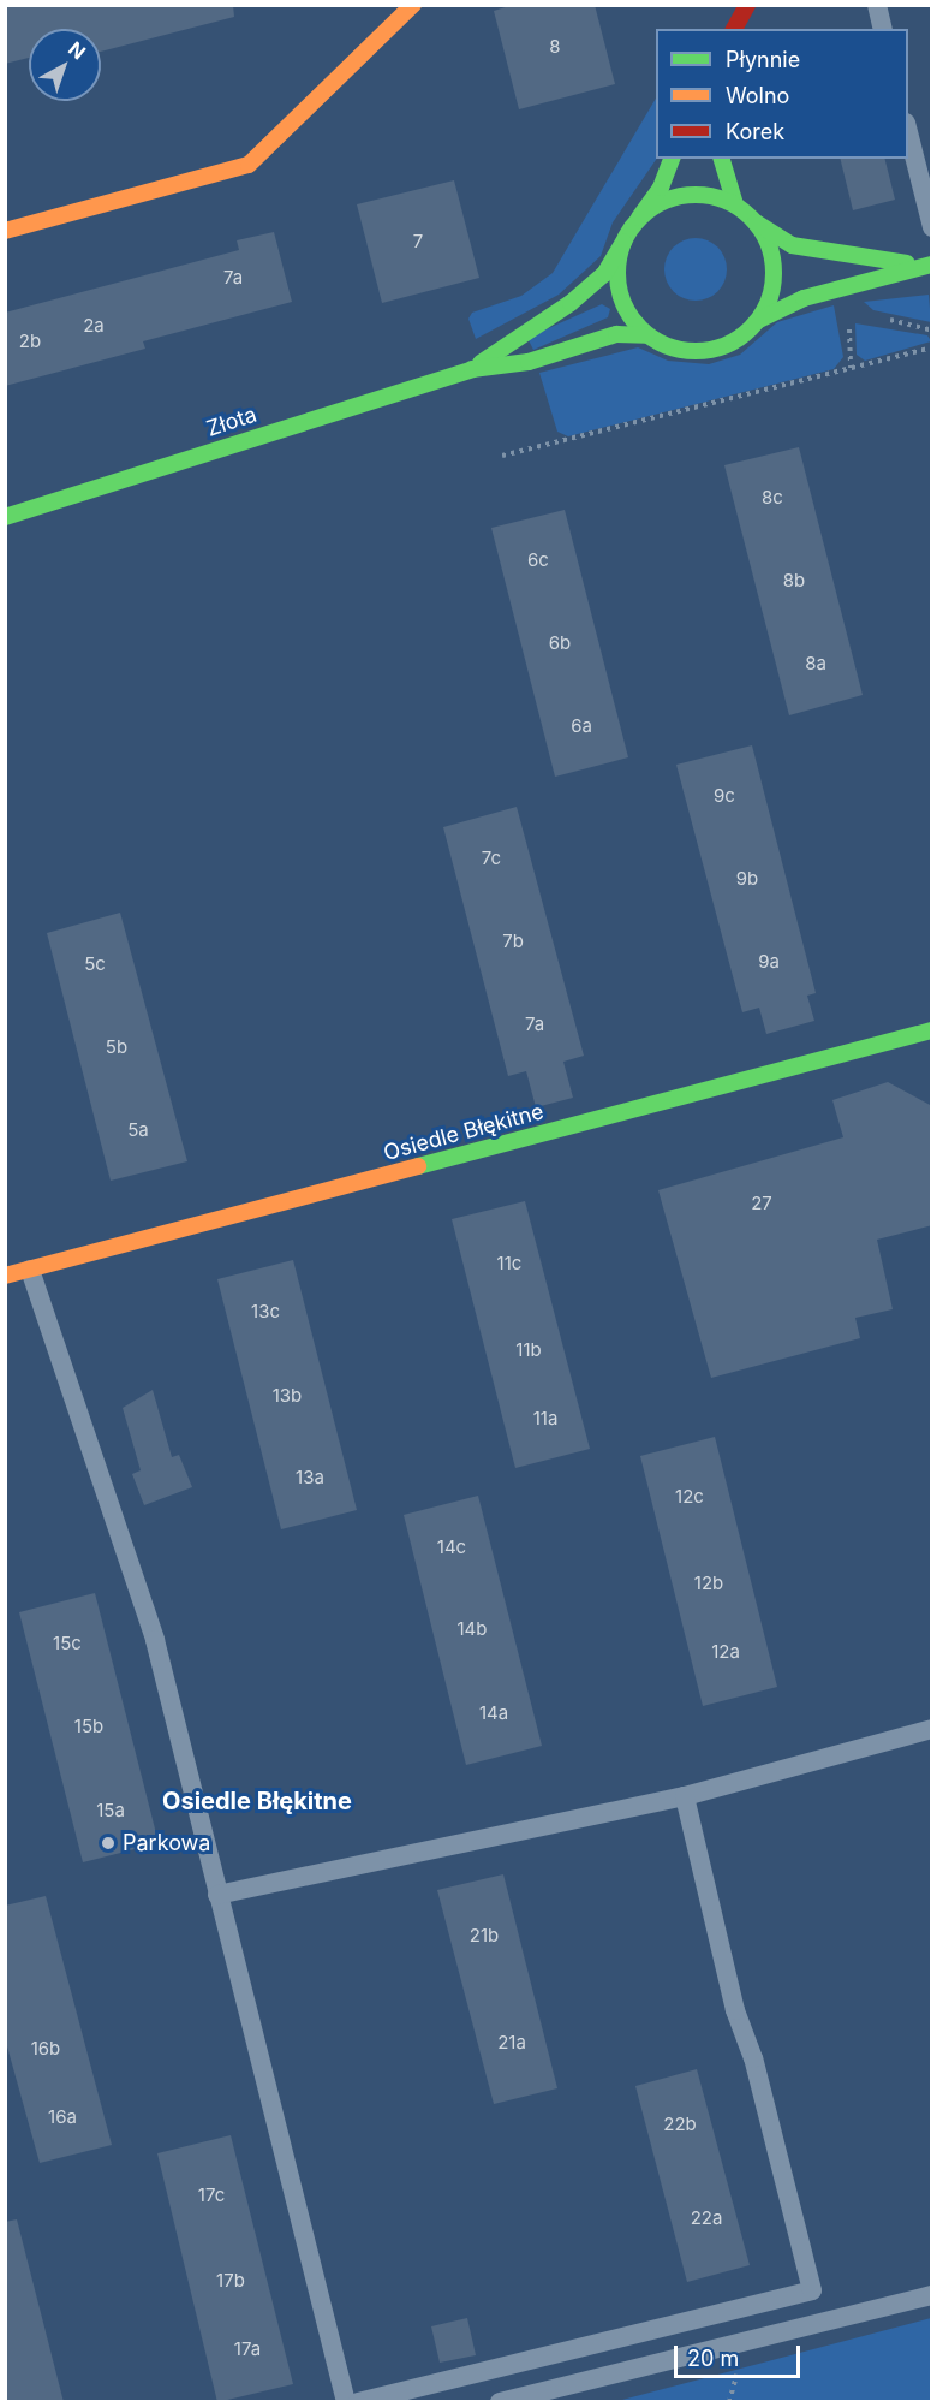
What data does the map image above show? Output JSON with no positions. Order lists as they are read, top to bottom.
{
  "streets": {
    "street": ["Złota", "Osiedle Błękitne"]
  },
  "districts": ["Osiedle Błękitne"],
  "places": ["Parkowa"],
  "house_numbers": [
    "8",
    "7",
    "7a",
    "2a",
    "2b",
    "8c",
    "6c",
    "8b",
    "6b",
    "8a",
    "6a",
    "9c",
    "7c",
    "9b",
    "7b",
    "9a",
    "5c",
    "7a",
    "5b",
    "5a",
    "27",
    "11c",
    "13c",
    "11b",
    "13b",
    "11a",
    "13a",
    "12c",
    "14c",
    "12b",
    "14b",
    "15c",
    "12a",
    "14a",
    "15b",
    "15a",
    "21b",
    "21a",
    "16b",
    "16a",
    "22b",
    "17c",
    "22a",
    "17b",
    "17a"
  ],
  "legend": ["Płynnie", "Wolno", "Korek"],
  "scale_bar": "20 m",
  "north": "top right"
}
